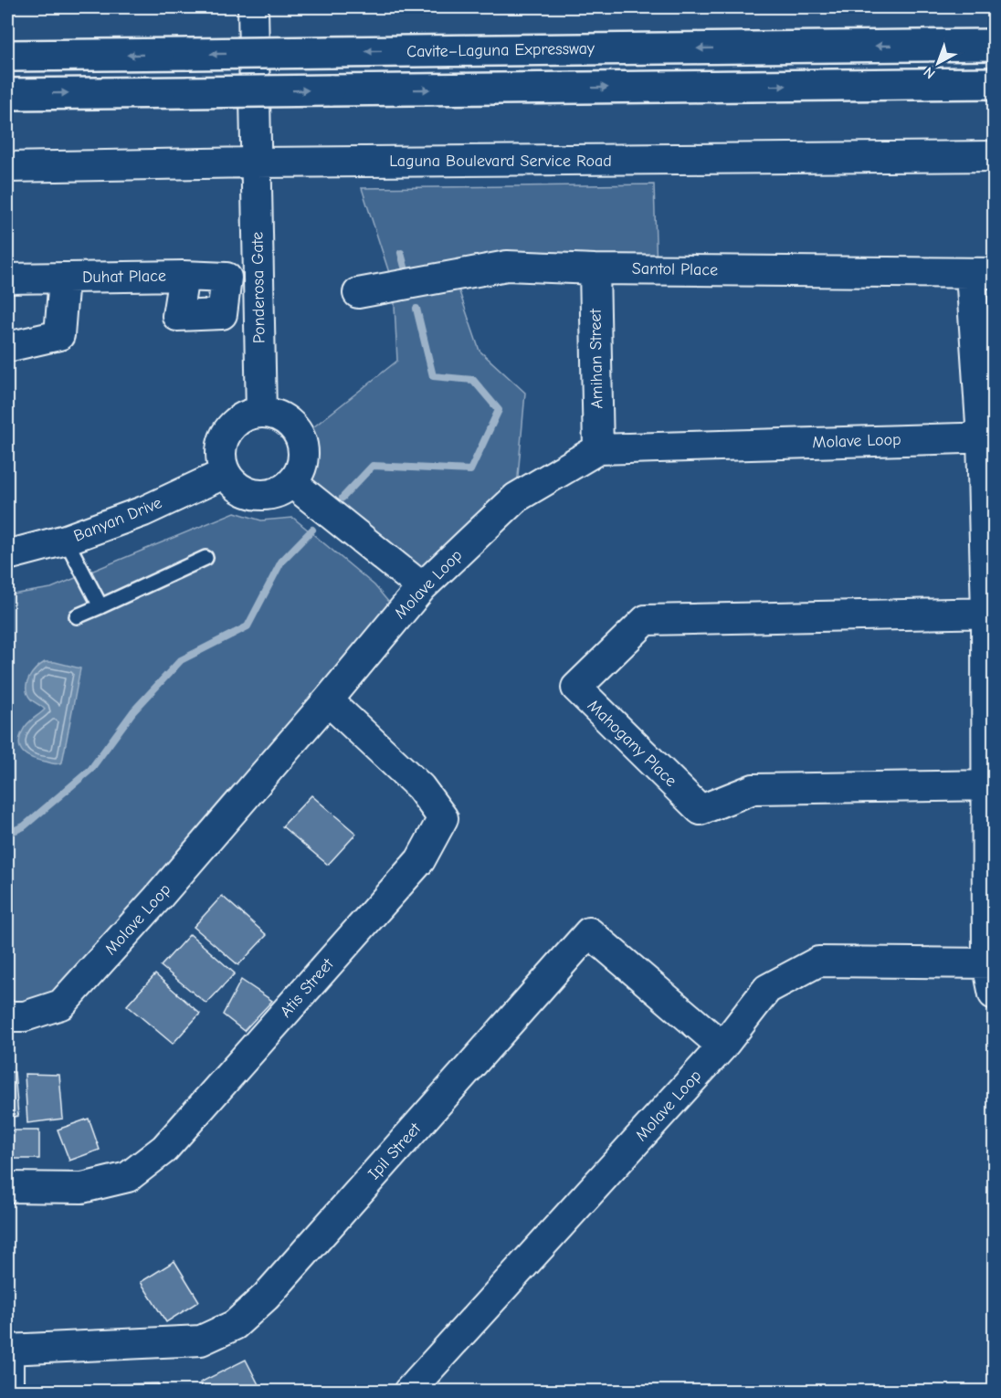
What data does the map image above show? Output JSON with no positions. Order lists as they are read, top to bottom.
{
  "streets": {
    "highway": ["Cavite–Laguna Expressway"],
    "street": [
      "Laguna Boulevard Service Road",
      "Santol Place",
      "Duhat Place",
      "Ponderosa Gate",
      "Amihan Street",
      "Molave Loop",
      "Banyan Drive",
      "Mahogany Place",
      "Atis Street",
      "Ipil Street"
    ]
  },
  "crossings": [
    ["Laguna Boulevard Service Road", "Ponderosa Gate"],
    ["Santol Place", "Amihan Street"],
    ["Ponderosa Gate", "Banyan Drive"],
    ["Amihan Street", "Molave Loop"],
    ["Molave Loop", "Atis Street"],
    ["Molave Loop", "Ipil Street"]
  ],
  "north": "bottom left"
}
